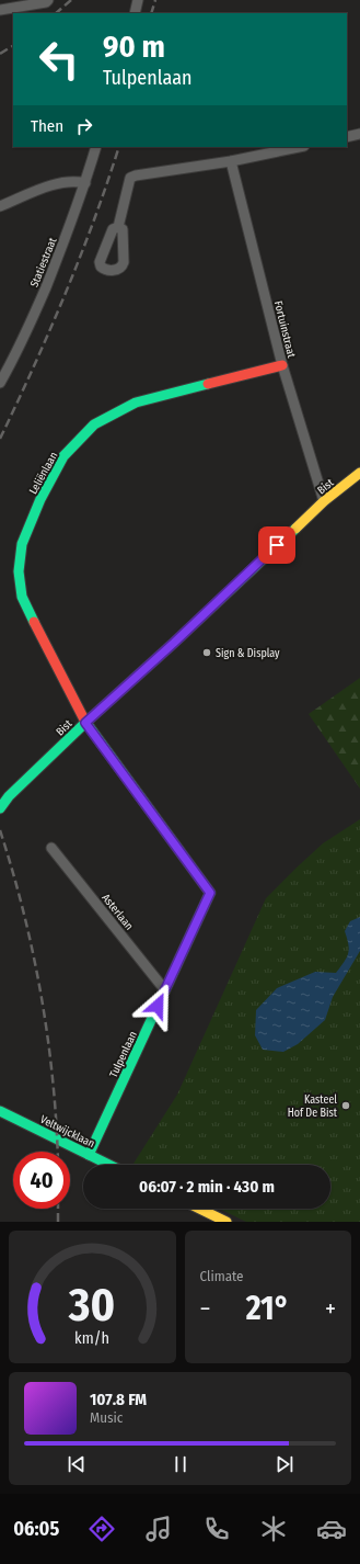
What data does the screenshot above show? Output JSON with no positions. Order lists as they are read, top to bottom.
{
  "streets": {
    "street": [
      "Statiestraat",
      "Fortuinstraat",
      "Leliënlaan",
      "Bist",
      "Asterlaan",
      "Tulpenlaan",
      "Veltwijcklaan"
    ]
  },
  "crossings": [
    ["Fortuinstraat", "Leliënlaan"],
    ["Fortuinstraat", "Bist"],
    ["Leliënlaan", "Bist"],
    ["Leliënlaan", "Tulpenlaan"],
    ["Bist", "Tulpenlaan"],
    ["Asterlaan", "Tulpenlaan"],
    ["Tulpenlaan", "Veltwijcklaan"]
  ],
  "places": ["Sign & Display", "Kasteel Hof De Bist"],
  "page": {
    "turn": ["90 m", "Tulpenlaan"],
    "then": "Then",
    "limit": "40",
    "trip": "06:07 · 2 min · 430 m",
    "tile": "Climate",
    "heat": ["−", "21°", "+"],
    "song": ["107.8 FM", "Music"],
    "tabs": "06:05",
    "gauge": ["30", "km/h"]
  }
}
